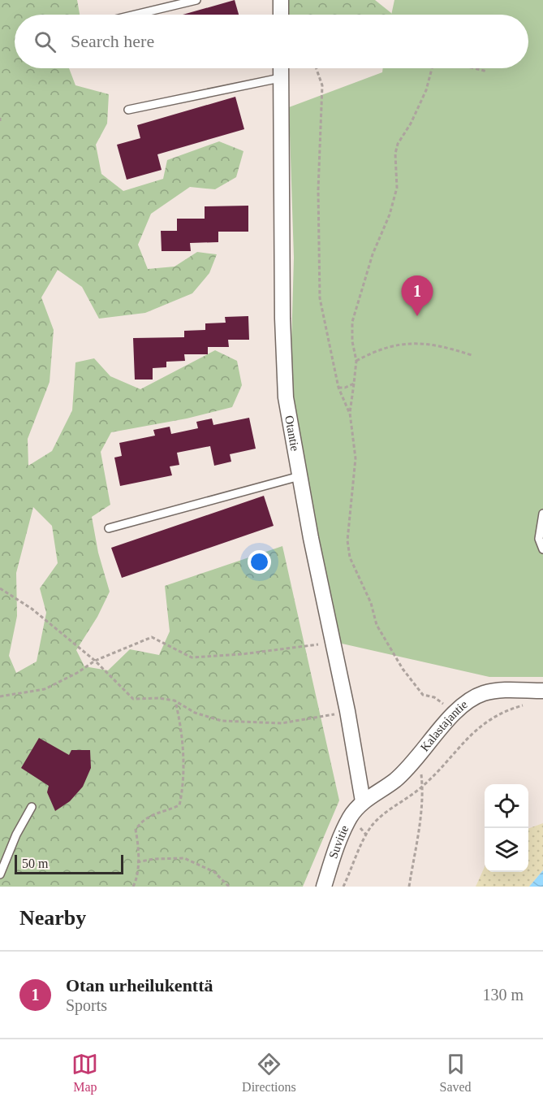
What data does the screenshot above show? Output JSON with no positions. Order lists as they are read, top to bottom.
{
  "streets": {
    "street": ["Otantie", "Kalastajantie", "Suvitie"]
  },
  "crossings": [
    ["Otantie", "Kalastajantie"],
    ["Otantie", "Suvitie"],
    ["Kalastajantie", "Suvitie"]
  ],
  "scale_bar": "50 m",
  "page": {
    "search": "Search here",
    "pins": "1",
    "scale": "50 m",
    "heading": "Nearby",
    "list": [
      {
        "mark": "1",
        "name": "Otan urheilukenttä",
        "note": "Sports",
        "value": "130 m"
      }
    ],
    "nav": ["Map", "Directions", "Saved"]
  }
}
